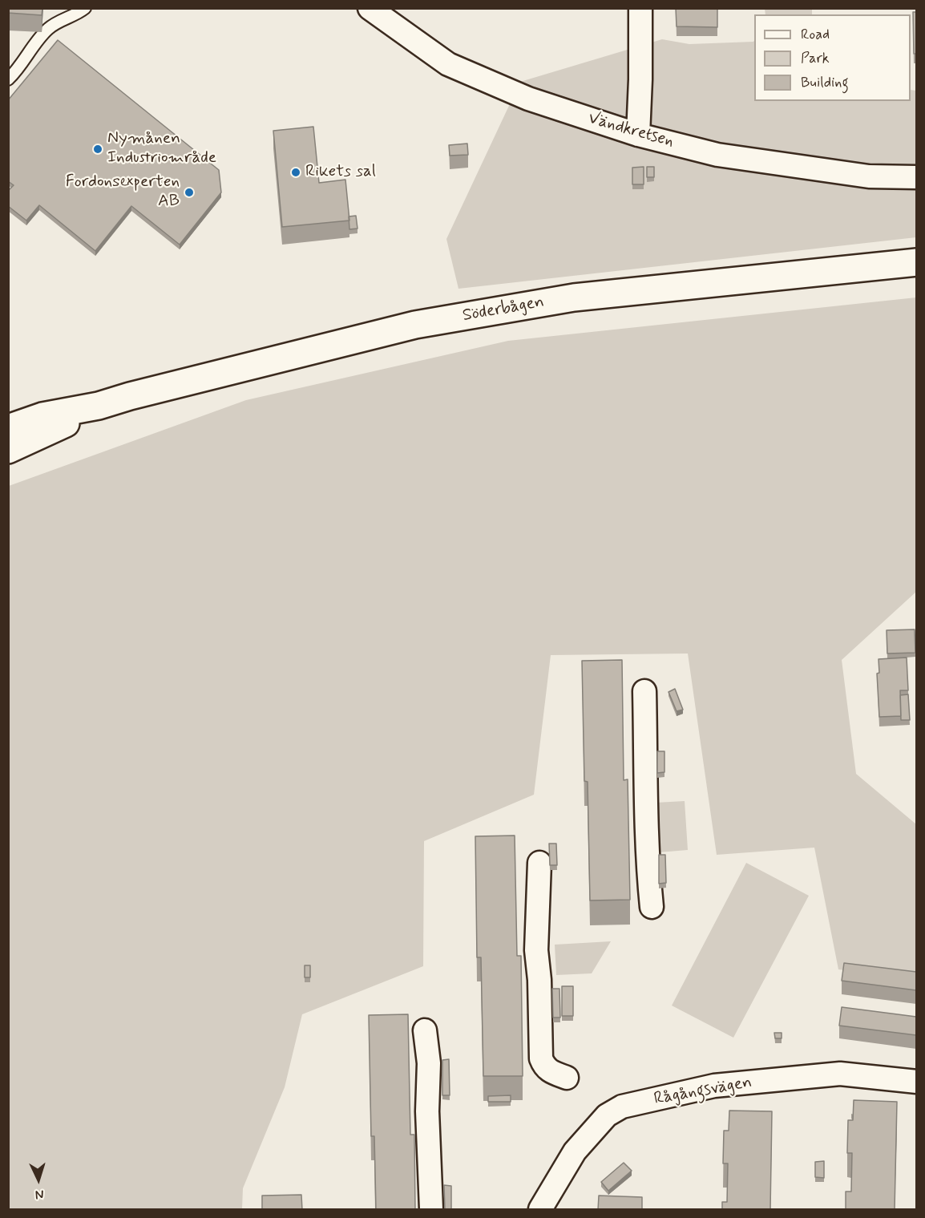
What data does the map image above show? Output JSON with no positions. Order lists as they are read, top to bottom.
{
  "streets": {
    "street": ["Vändkretsen", "Söderbågen", "Rågångsvägen"]
  },
  "places": ["Nymånen Industriområde", "Rikets sal", "Fordonsexperten AB"],
  "legend": ["Road", "Park", "Building"],
  "north": "bottom"
}
